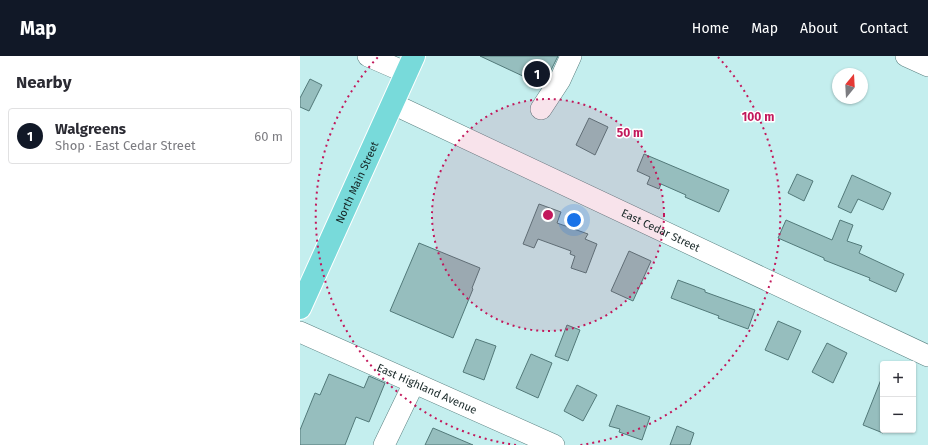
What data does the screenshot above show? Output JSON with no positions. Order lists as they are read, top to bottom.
{
  "streets": {
    "main road": ["North Main Street"],
    "street": ["East Cedar Street", "East Highland Avenue"]
  },
  "crossings": [
    ["North Main Street", "East Cedar Street"]
  ],
  "north": "top",
  "page": {
    "header": "Map",
    "nav": [
      "Home",
      "Map",
      "About",
      "Contact"
    ],
    "heading": "Nearby",
    "pins": "1",
    "list": [
      {
        "mark": "1",
        "name": "Walgreens",
        "note": "Shop · East Cedar Street",
        "value": "60 m"
      }
    ],
    "map_buttons": ["+", "−"]
  },
  "rings": ["100 m", "50 m"]
}
